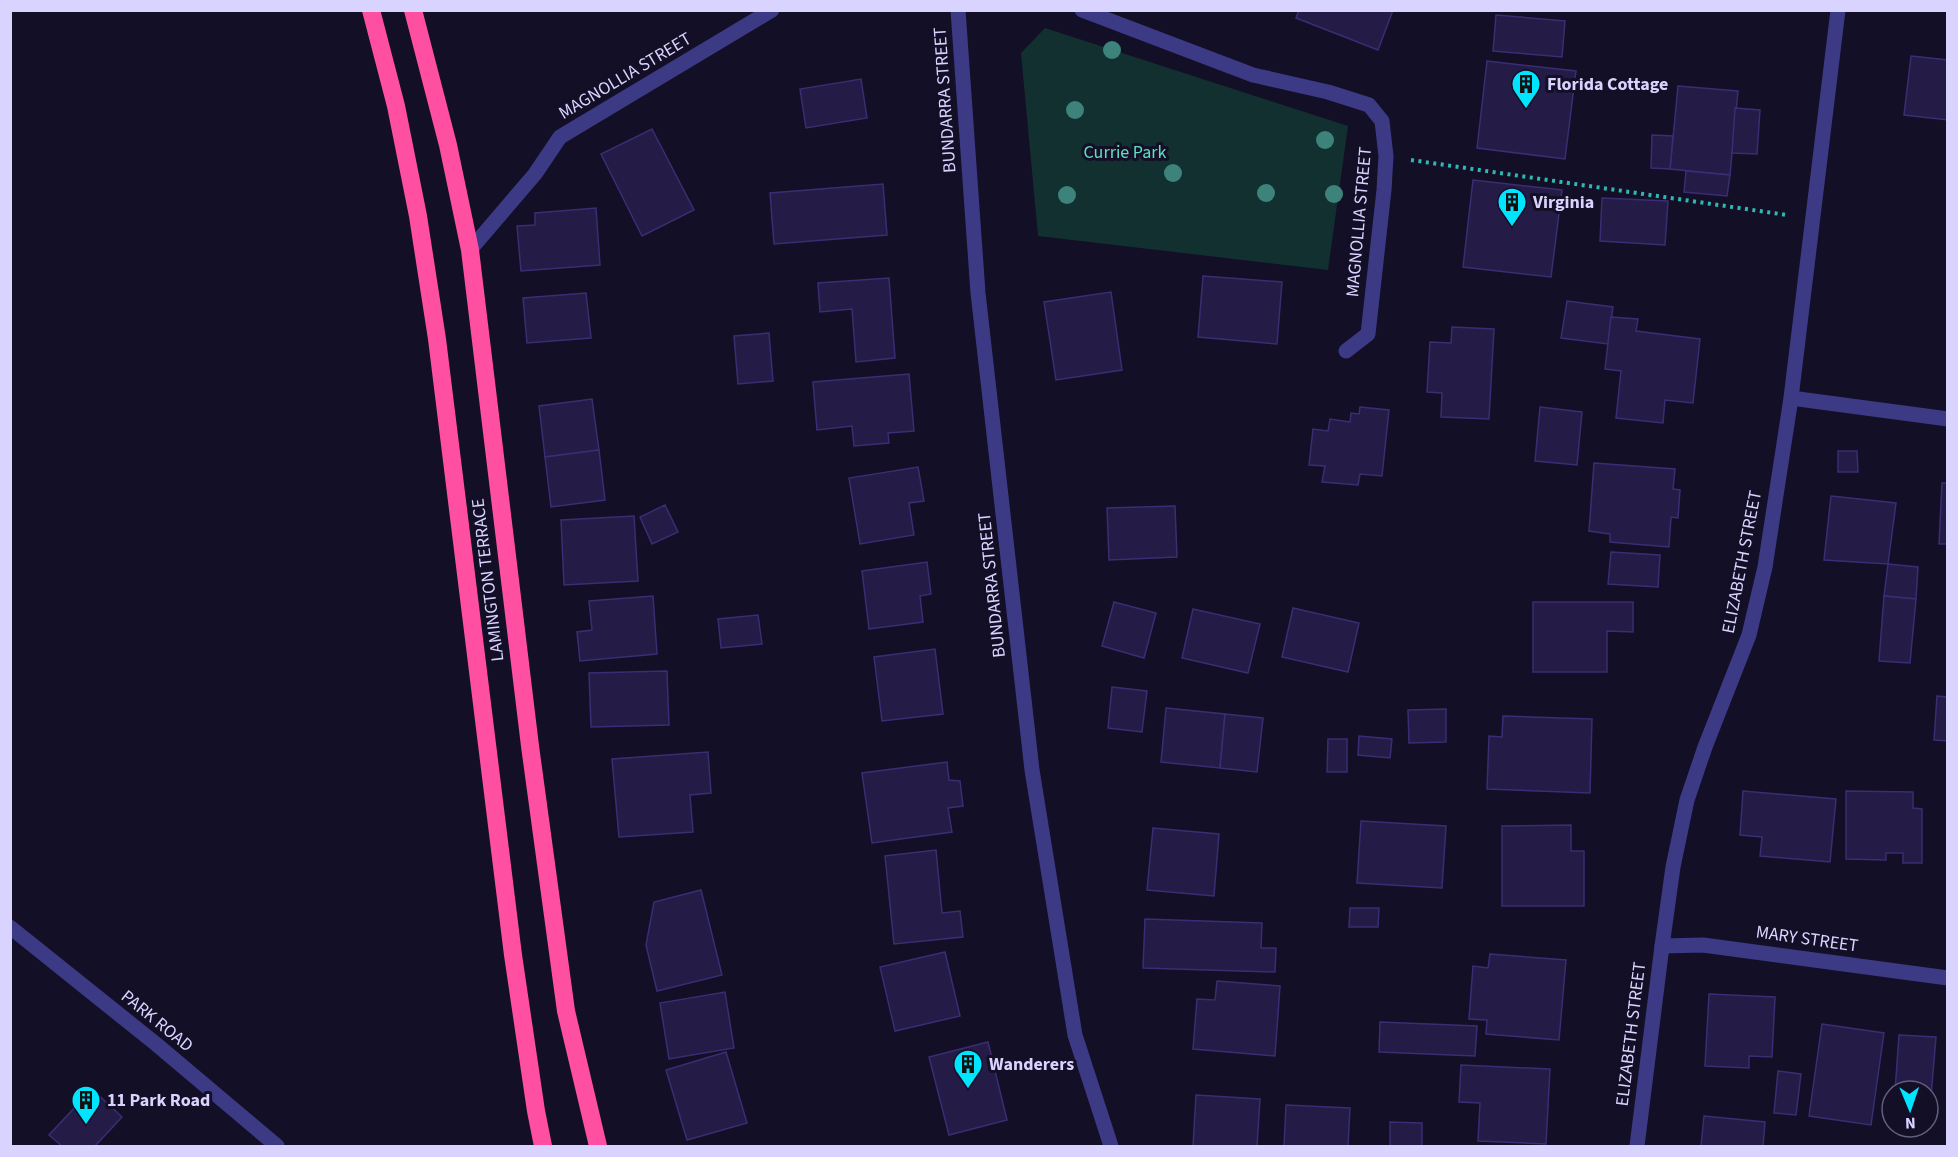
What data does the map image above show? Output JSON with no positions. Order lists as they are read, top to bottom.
{
  "streets": {
    "highway": ["LAMINGTON TERRACE"],
    "street": [
      "MAGNOLLIA STREET",
      "BUNDARRA STREET",
      "ELIZABETH STREET",
      "MARY STREET",
      "PARK ROAD"
    ]
  },
  "crossings": [
    ["MAGNOLLIA STREET", "LAMINGTON TERRACE"],
    ["ELIZABETH STREET", "MARY STREET"]
  ],
  "parks": ["Currie Park"],
  "places": {
    "building": [
      "Florida Cottage",
      "Virginia",
      "Wanderers",
      "11 Park Road"
    ]
  },
  "north": "bottom"
}
